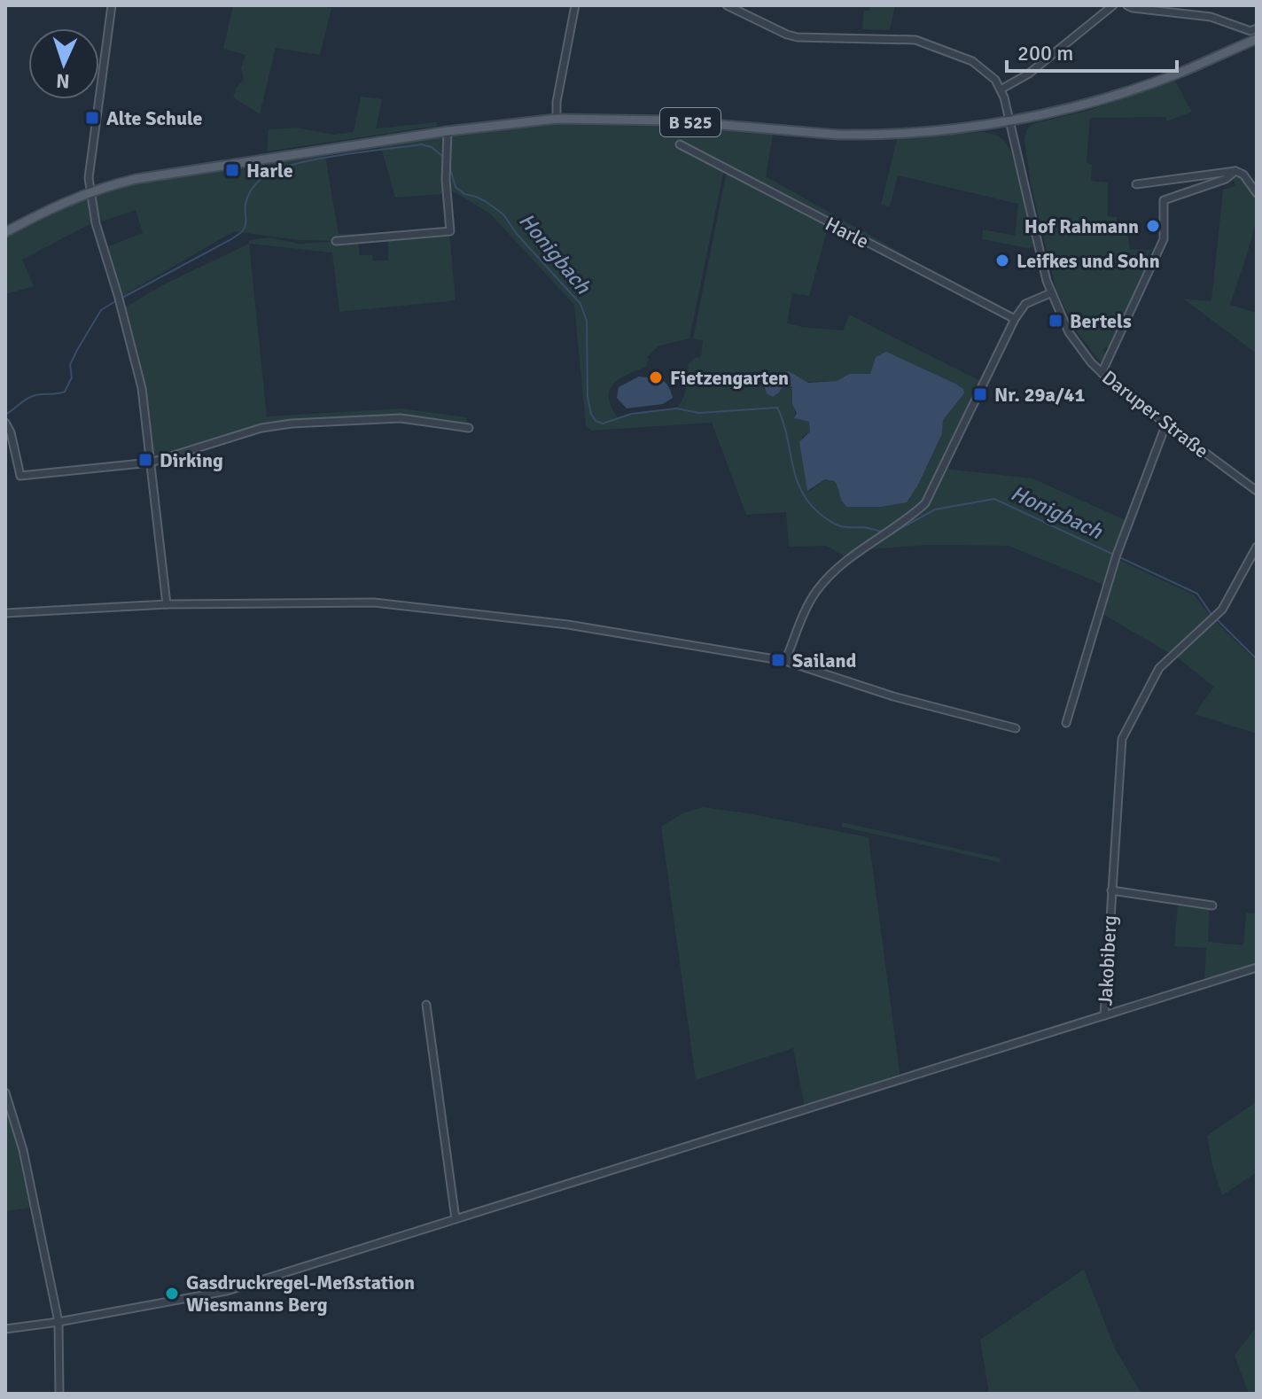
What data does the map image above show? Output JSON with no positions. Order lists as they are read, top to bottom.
{
  "streets": {
    "main road": ["B 525"],
    "street": ["Harle", "Daruper Straße", "Jakobiberg"]
  },
  "crossings": [
    ["B 525", "Daruper Straße"]
  ],
  "water": ["Honigbach"],
  "places": {
    "transit": [
      "Alte Schule",
      "Harle",
      "Bertels",
      "Nr. 29a/41",
      "Dirking",
      "Sailand"
    ],
    "other": [
      "Hof Rahmann",
      "Leifkes und Sohn",
      "Fietzengarten",
      "Gasdruckregel-Meßstation Wiesmanns Berg"
    ]
  },
  "scale_bar": "200 m",
  "north": "bottom"
}
